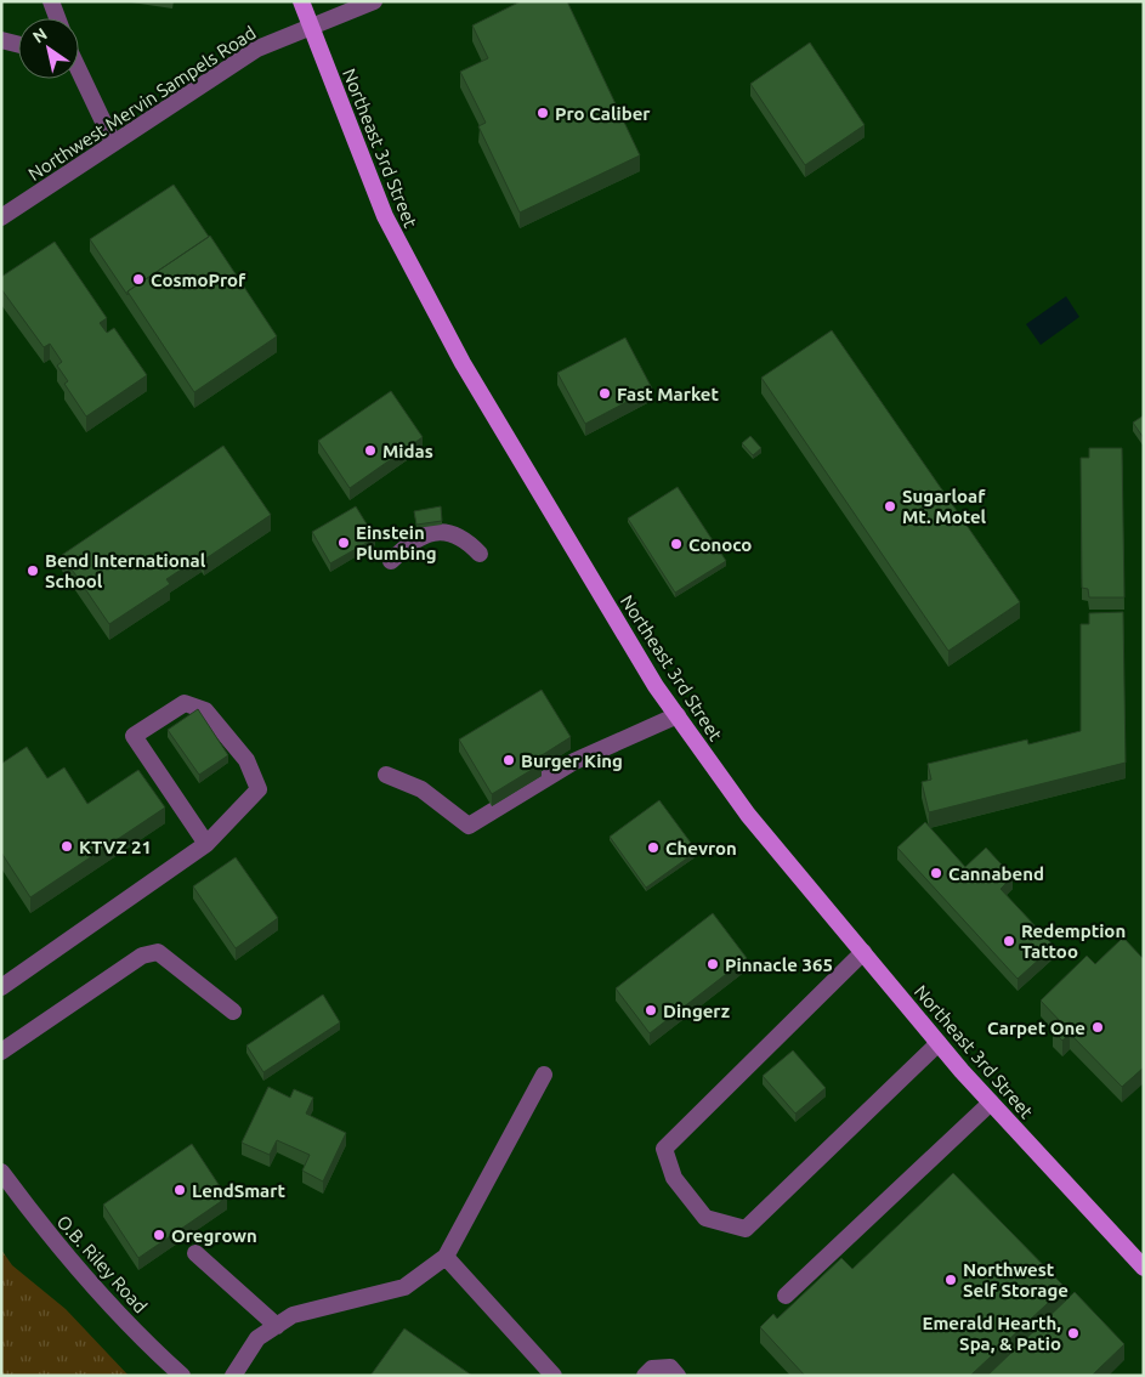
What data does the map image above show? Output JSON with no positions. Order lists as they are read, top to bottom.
{
  "streets": {
    "main road": ["Northeast 3rd Street"],
    "street": ["Northwest Mervin Sampels Road", "O.B. Riley Road"]
  },
  "crossings": [
    ["Northwest Mervin Sampels Road", "Northeast 3rd Street"]
  ],
  "places": [
    "Pro Caliber",
    "CosmoProf",
    "Fast Market",
    "Midas",
    "Sugarloaf Mt. Motel",
    "Einstein Plumbing",
    "Conoco",
    "Bend International School",
    "Burger King",
    "KTVZ 21",
    "Chevron",
    "Cannabend",
    "Redemption Tattoo",
    "Pinnacle 365",
    "Dingerz",
    "Carpet One",
    "LendSmart",
    "Oregrown",
    "Northwest Self Storage",
    "Emerald Hearth, Spa, & Patio"
  ],
  "north": "top left"
}
